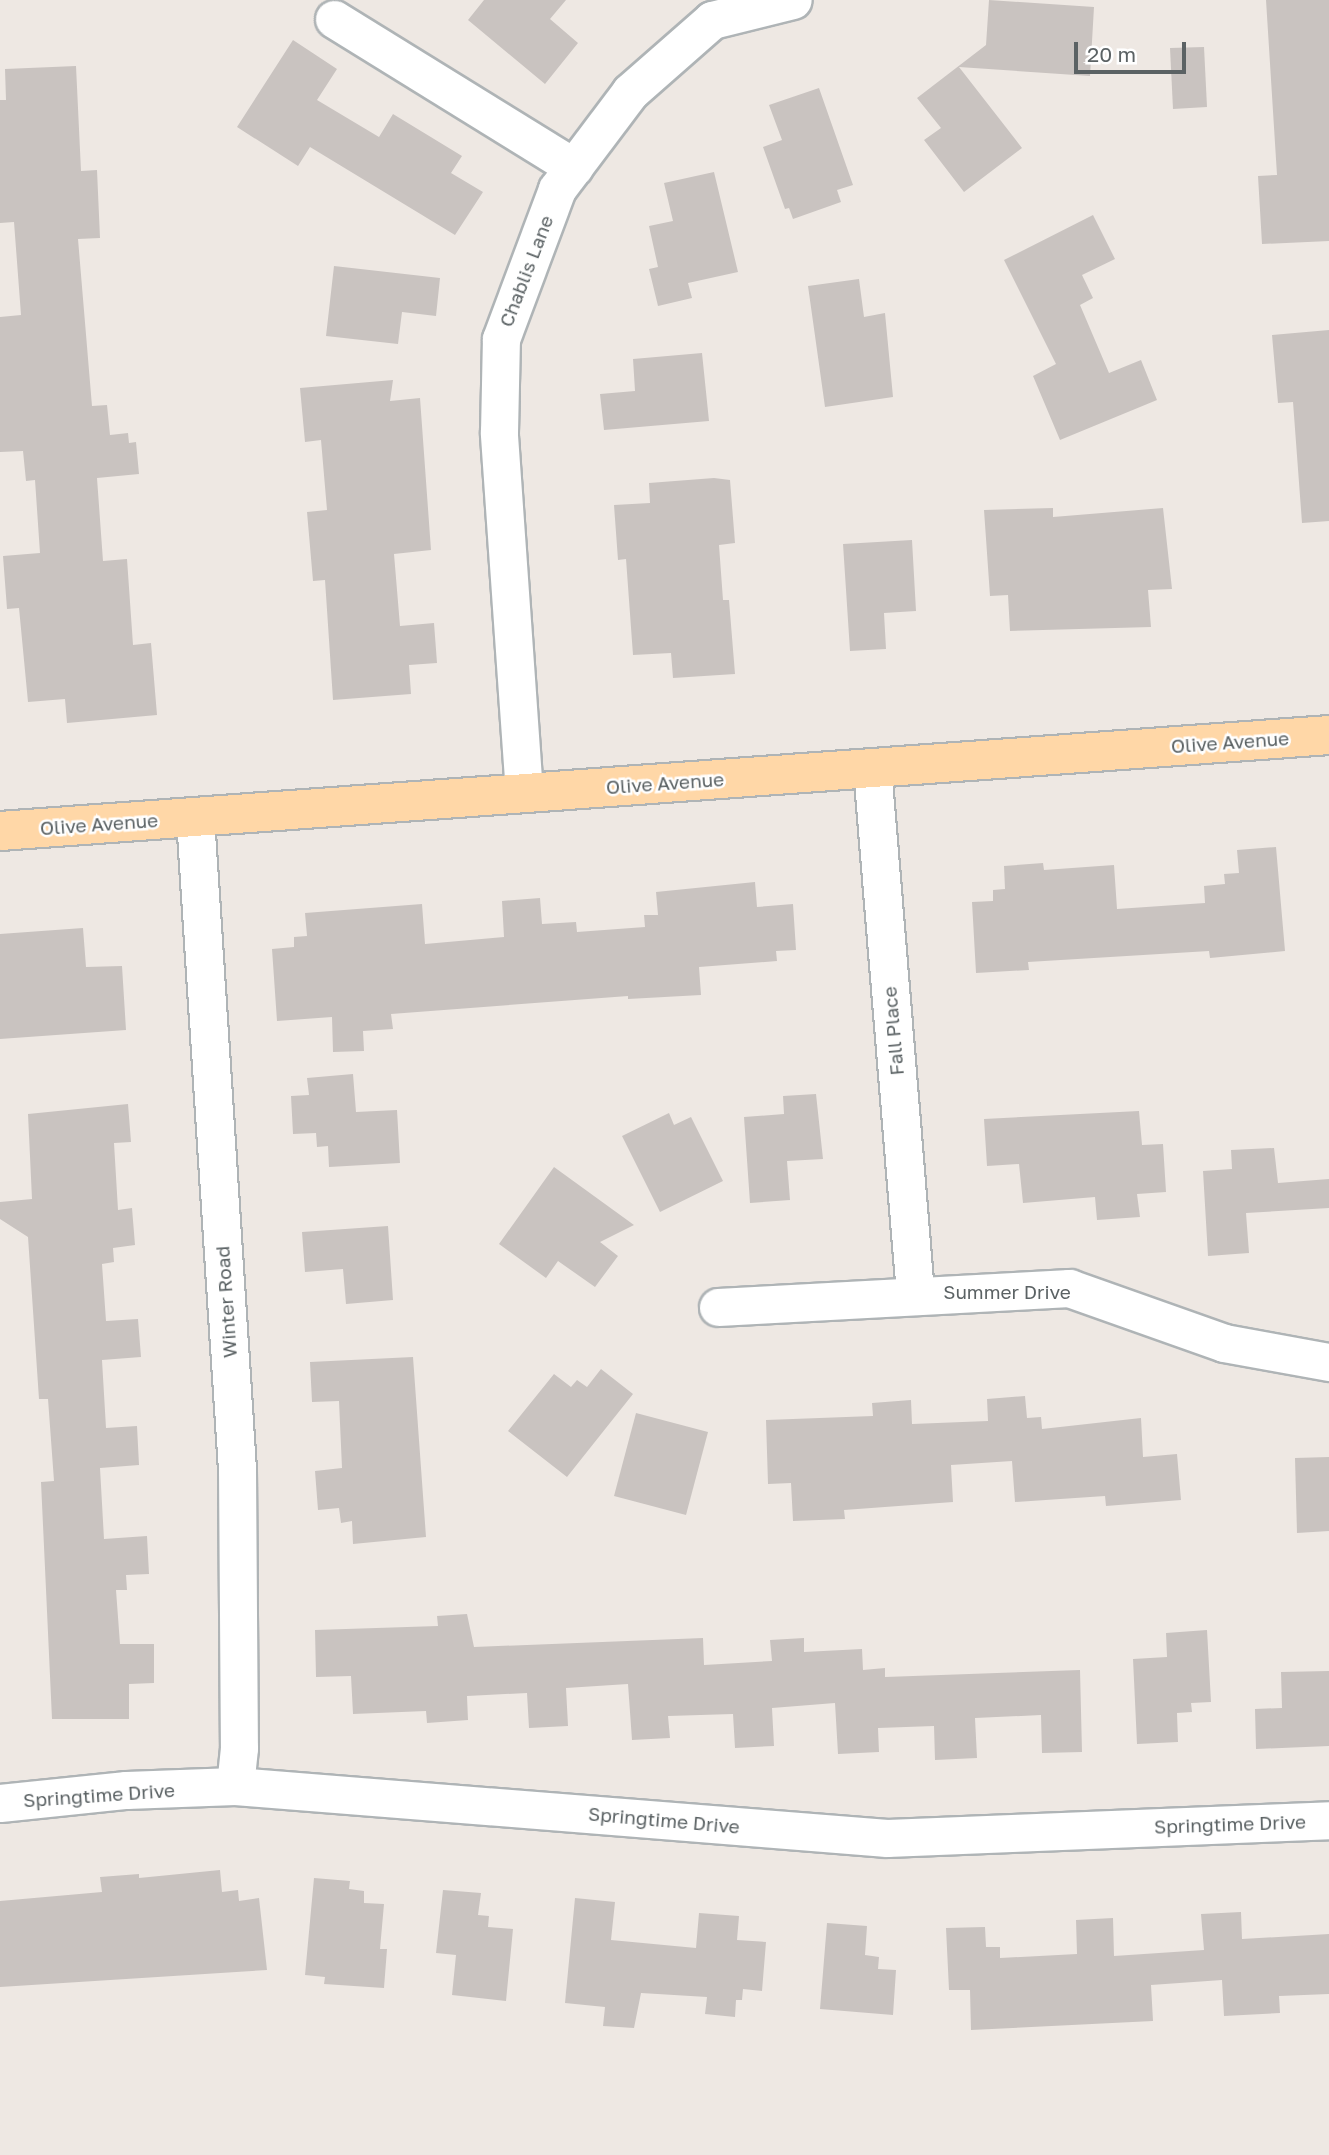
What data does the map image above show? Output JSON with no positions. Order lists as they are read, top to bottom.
{
  "streets": {
    "main road": ["Olive Avenue"],
    "street": [
      "Chablis Lane",
      "Fall Place",
      "Summer Drive",
      "Winter Road",
      "Springtime Drive"
    ]
  },
  "crossings": [
    ["Chablis Lane", "Olive Avenue"],
    ["Olive Avenue", "Fall Place"],
    ["Olive Avenue", "Winter Road"],
    ["Fall Place", "Summer Drive"],
    ["Winter Road", "Springtime Drive"]
  ],
  "scale_bar": "20 m"
}
